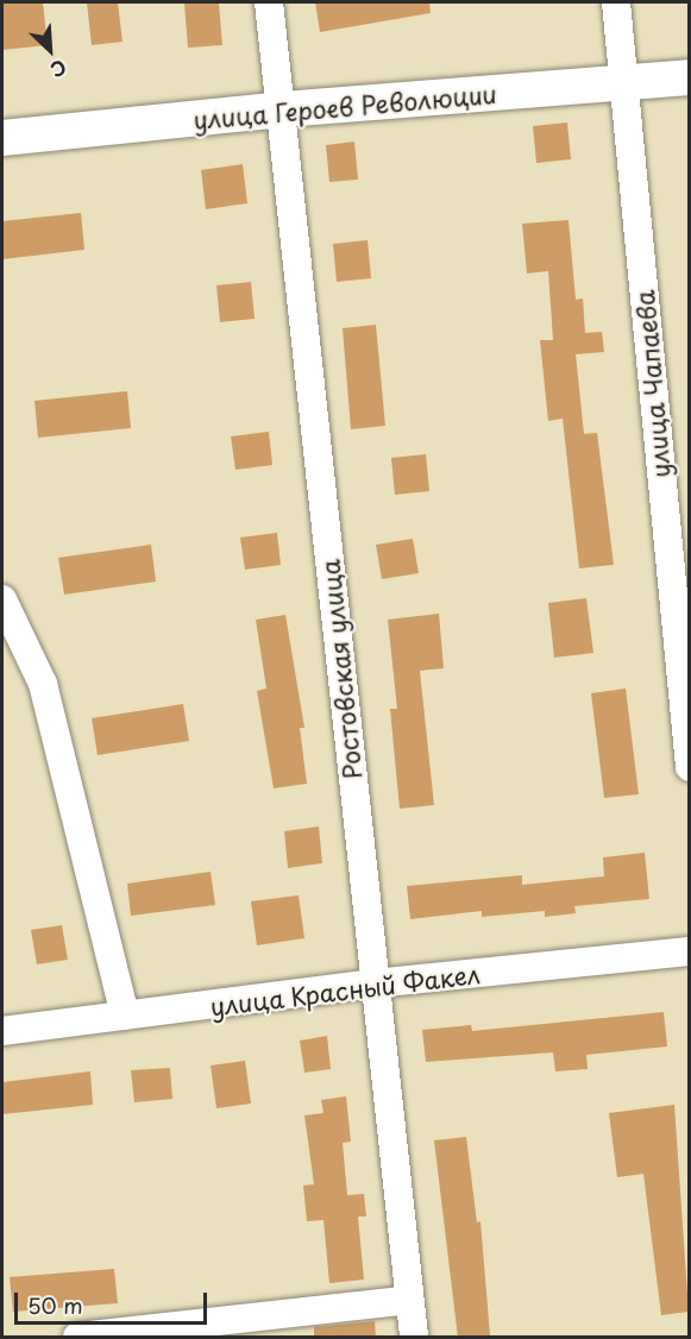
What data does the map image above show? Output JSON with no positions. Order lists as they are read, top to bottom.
{
  "streets": {
    "street": [
      "улица Героев Революции",
      "улица Чапаева",
      "Ростовская улица",
      "улица Красный Факел"
    ]
  },
  "crossings": [
    ["улица Героев Революции", "улица Чапаева"],
    ["улица Героев Революции", "Ростовская улица"],
    ["Ростовская улица", "улица Красный Факел"]
  ],
  "scale_bar": "50 m",
  "north": "bottom right"
}
